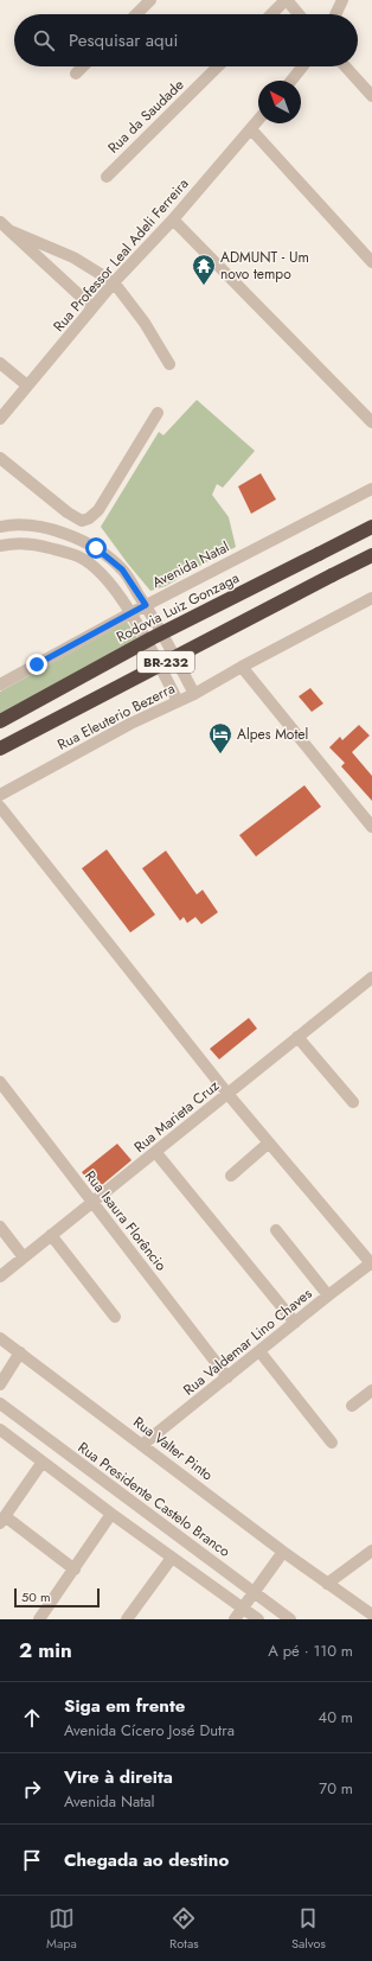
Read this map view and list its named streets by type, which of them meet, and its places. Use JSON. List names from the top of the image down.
{
  "streets": {
    "highway": ["Rodovia Luiz Gonzaga", "BR-232"],
    "street": [
      "Rua da Saudade",
      "Rua Professor Leal Adeli Ferreira",
      "Avenida Natal",
      "Rua Eleuterio Bezerra",
      "Rua Marieta Cruz",
      "Rua Isaura Florêncio",
      "Rua Valdemar Lino Chaves",
      "Rua Valter Pinto",
      "Rua Presidente Castelo Branco"
    ]
  },
  "crossings": [
    ["Rua Marieta Cruz", "Rua Isaura Florêncio"],
    ["Rua Isaura Florêncio", "Rua Valdemar Lino Chaves"],
    ["Rua Valdemar Lino Chaves", "Rua Valter Pinto"]
  ],
  "places": {
    "temple": ["ADMUNT - Um novo tempo"],
    "hotel": ["Alpes Motel"]
  },
  "scale_bar": "50 m",
  "north": "top left",
  "page": {
    "search": "Pesquisar aqui",
    "scale": "50 m",
    "heading": ["2 min", "A pé · 110 m"],
    "list": [
      ["Siga em frente", "Avenida Cícero José Dutra", "40 m"],
      ["Vire à direita", "Avenida Natal", "70 m"],
      "Chegada ao destino"
    ],
    "nav": ["Mapa", "Rotas", "Salvos"]
  }
}
